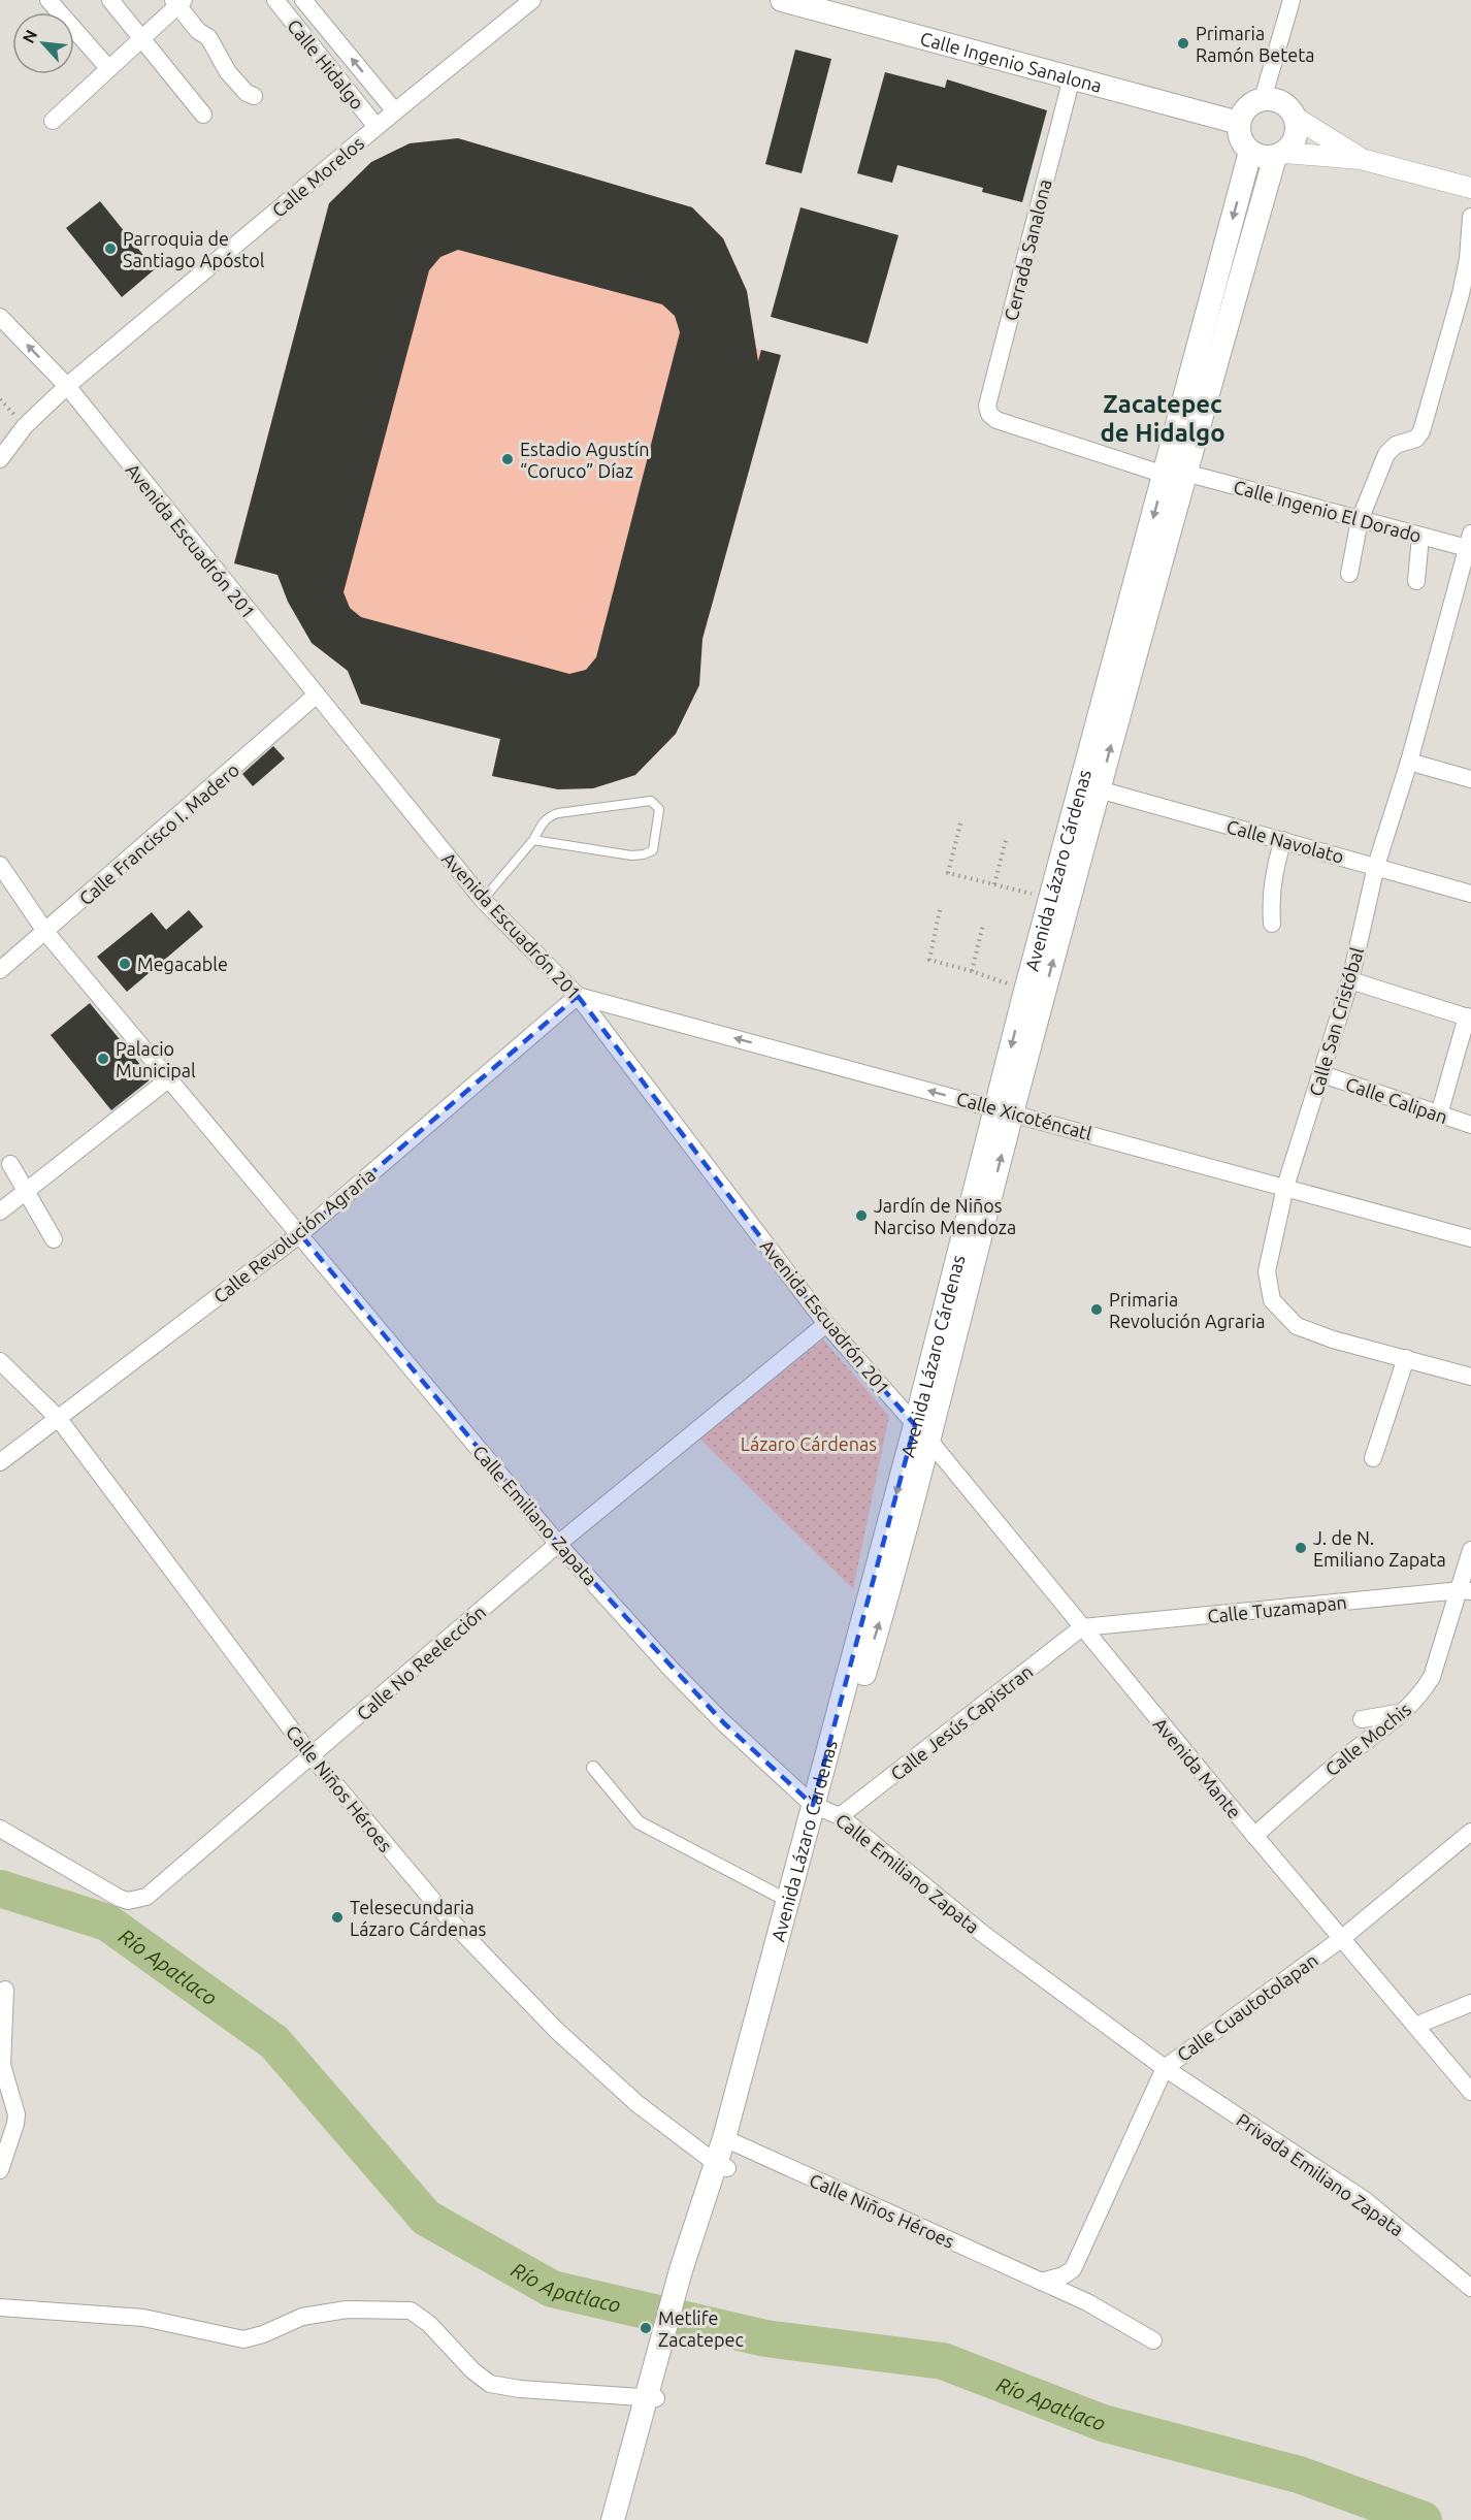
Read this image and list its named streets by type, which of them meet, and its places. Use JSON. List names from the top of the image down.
{
  "streets": {
    "main road": ["Calle Ingenio Sanalona", "Avenida Lázaro Cárdenas"],
    "street": [
      "Calle Hidalgo",
      "Calle Morelos",
      "Cerrada Sanalona",
      "Calle Ingenio El Dorado",
      "Avenida Escuadrón 201",
      "Calle Francisco I. Madero",
      "Calle Navolato",
      "Calle San Cristóbal",
      "Calle Calipan",
      "Calle Xicoténcatl",
      "Calle Revolución Agraria",
      "Calle Emiliano Zapata",
      "Calle Tuzamapan",
      "Calle No Reelección",
      "Calle Jesús Capistran",
      "Calle Mochis",
      "Avenida Mante",
      "Calle Niños Héroes",
      "Calle Cuautotolapan",
      "Privada Emiliano Zapata"
    ]
  },
  "crossings": [
    ["Calle Ingenio Sanalona", "Cerrada Sanalona"],
    ["Calle Ingenio Sanalona", "Avenida Lázaro Cárdenas"],
    ["Calle Hidalgo", "Calle Morelos"],
    ["Calle Morelos", "Avenida Escuadrón 201"],
    ["Cerrada Sanalona", "Calle Ingenio El Dorado"],
    ["Calle Ingenio El Dorado", "Avenida Lázaro Cárdenas"],
    ["Calle Ingenio El Dorado", "Calle San Cristóbal"],
    ["Avenida Escuadrón 201", "Calle Francisco I. Madero"],
    ["Avenida Escuadrón 201", "Avenida Lázaro Cárdenas"],
    ["Avenida Escuadrón 201", "Calle Xicoténcatl"],
    ["Avenida Escuadrón 201", "Calle Revolución Agraria"],
    ["Avenida Escuadrón 201", "Calle No Reelección"],
    ["Avenida Escuadrón 201", "Avenida Mante"],
    ["Calle Francisco I. Madero", "Calle Emiliano Zapata"],
    ["Calle Navolato", "Avenida Lázaro Cárdenas"],
    ["Calle Navolato", "Calle San Cristóbal"],
    ["Avenida Lázaro Cárdenas", "Calle Xicoténcatl"],
    ["Avenida Lázaro Cárdenas", "Calle Emiliano Zapata"],
    ["Avenida Lázaro Cárdenas", "Calle Jesús Capistran"],
    ["Avenida Lázaro Cárdenas", "Avenida Mante"],
    ["Avenida Lázaro Cárdenas", "Calle Niños Héroes"],
    ["Calle San Cristóbal", "Calle Calipan"],
    ["Calle San Cristóbal", "Calle Xicoténcatl"],
    ["Calle Xicoténcatl", "Calle Revolución Agraria"],
    ["Calle Revolución Agraria", "Calle Emiliano Zapata"],
    ["Calle Revolución Agraria", "Calle Niños Héroes"],
    ["Calle Emiliano Zapata", "Calle No Reelección"],
    ["Calle Emiliano Zapata", "Calle Jesús Capistran"],
    ["Calle Emiliano Zapata", "Calle Cuautotolapan"],
    ["Calle Emiliano Zapata", "Privada Emiliano Zapata"],
    ["Calle Tuzamapan", "Calle Jesús Capistran"],
    ["Calle Tuzamapan", "Calle Mochis"],
    ["Calle Tuzamapan", "Avenida Mante"],
    ["Calle No Reelección", "Calle Niños Héroes"],
    ["Calle Jesús Capistran", "Avenida Mante"],
    ["Calle Mochis", "Avenida Mante"],
    ["Avenida Mante", "Calle Cuautotolapan"],
    ["Calle Niños Héroes", "Calle Cuautotolapan"],
    ["Calle Cuautotolapan", "Privada Emiliano Zapata"]
  ],
  "one_way": ["Calle Xicoténcatl"],
  "districts": ["Zacatepec de Hidalgo"],
  "water": ["Río Apatlaco"],
  "parks": ["Lázaro Cárdenas"],
  "places": [
    "Primaria Ramón Beteta",
    "Parroquia de Santiago Apóstol",
    "Estadio Agustín “Coruco” Díaz",
    "Megacable",
    "Palacio Municipal",
    "Jardín de Niños Narciso Mendoza",
    "Primaria Revolución Agraria",
    "J. de N. Emiliano Zapata",
    "Telesecundaria Lázaro Cárdenas",
    "Metlife Zacatepec"
  ],
  "north": "top left"
}
